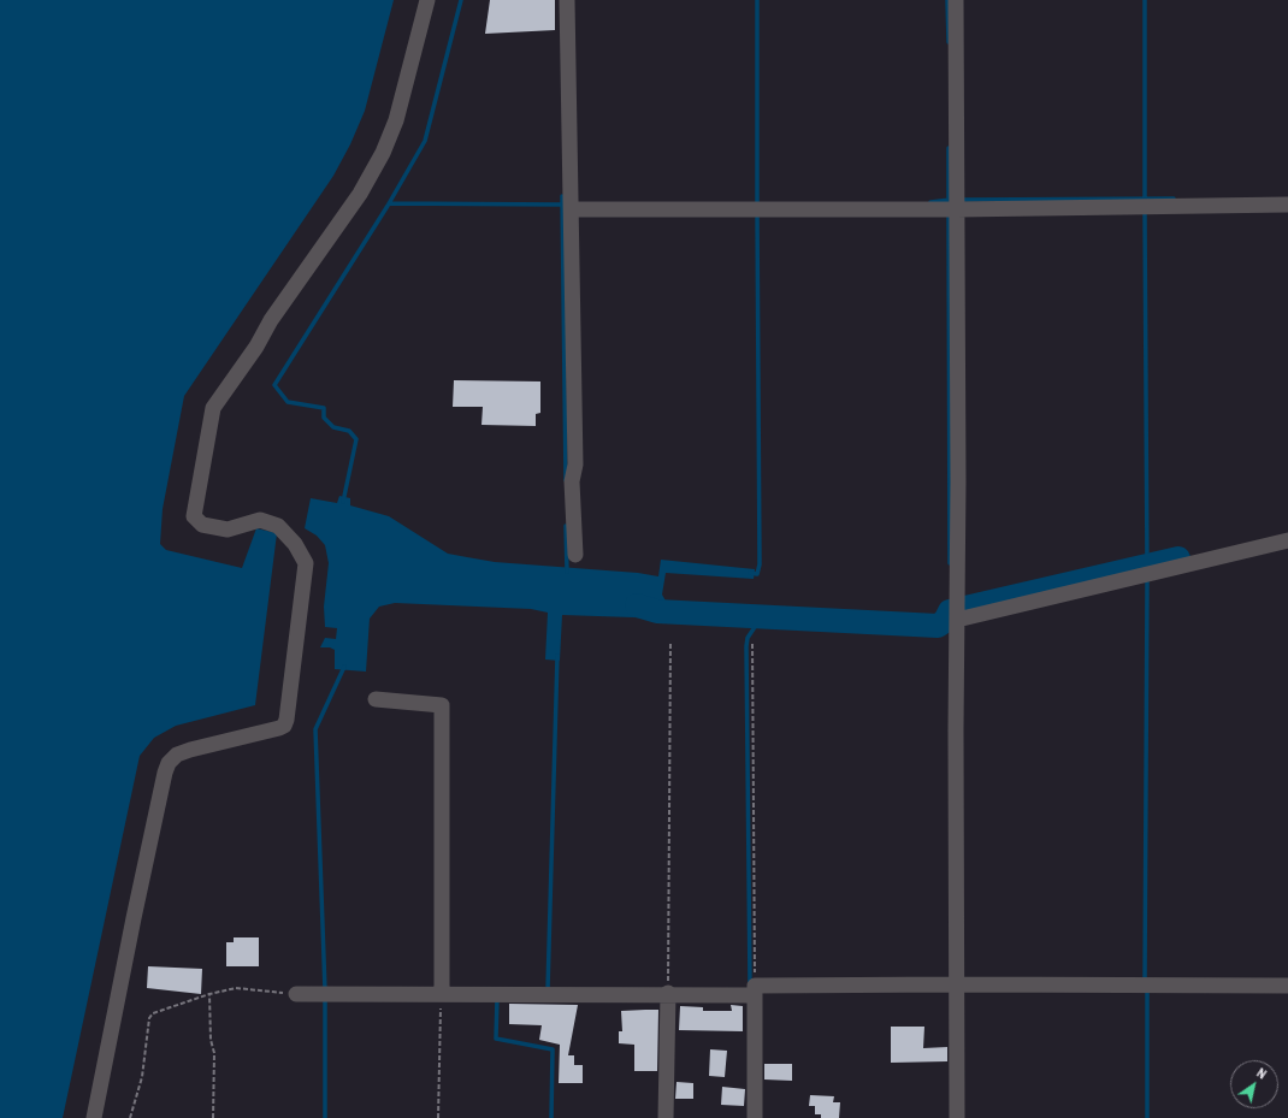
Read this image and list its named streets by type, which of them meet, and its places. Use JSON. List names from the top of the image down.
{
  "north": "top right"
}
